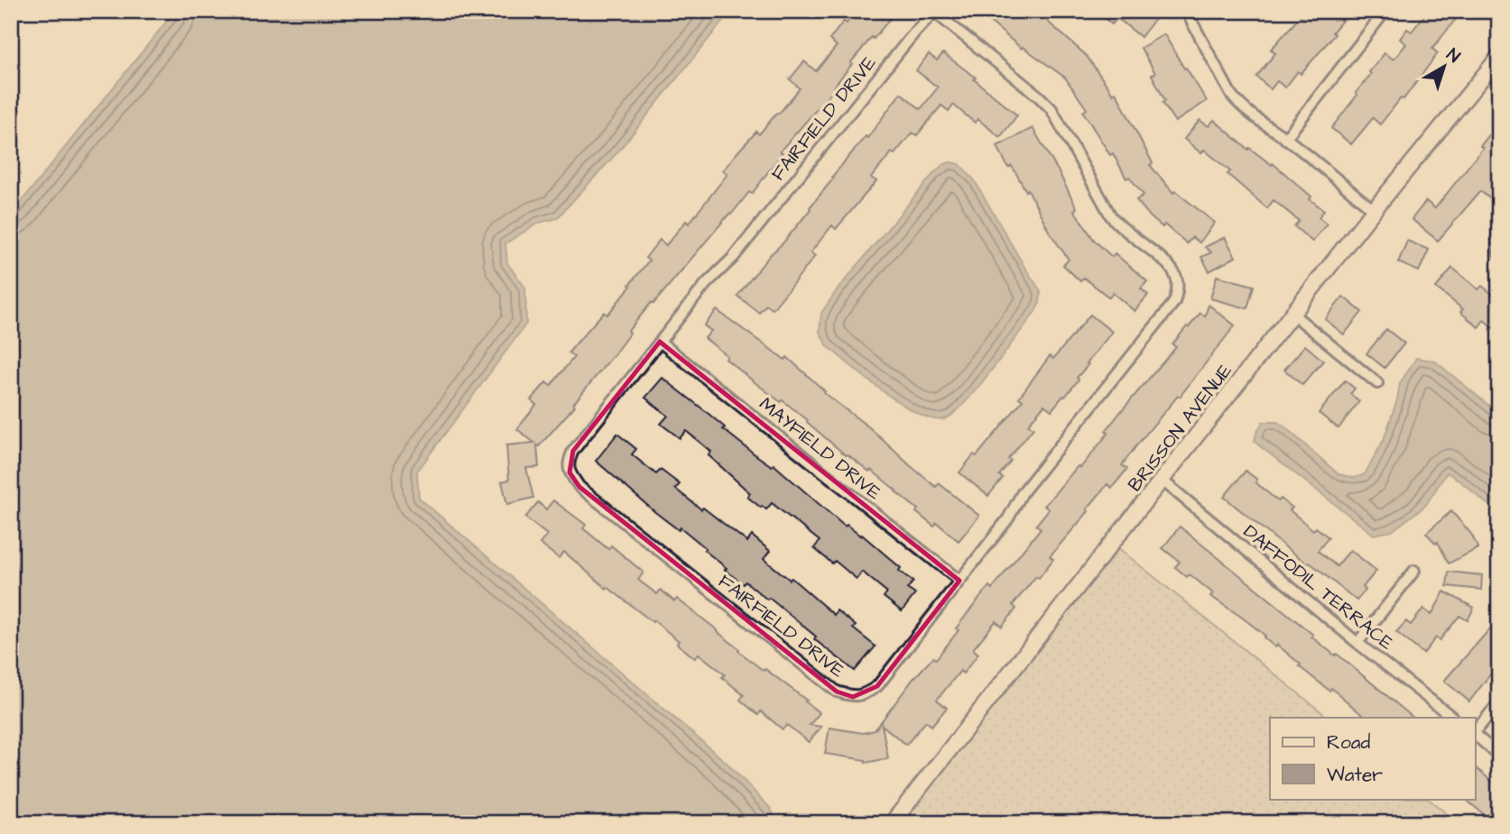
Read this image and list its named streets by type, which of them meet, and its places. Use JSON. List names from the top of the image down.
{
  "streets": {
    "street": [
      "FAIRFIELD DRIVE",
      "BRISSON AVENUE",
      "MAYFIELD DRIVE",
      "DAFFODIL TERRACE"
    ]
  },
  "crossings": [
    ["FAIRFIELD DRIVE", "MAYFIELD DRIVE"],
    ["BRISSON AVENUE", "DAFFODIL TERRACE"]
  ],
  "legend": ["Road", "Water"],
  "north": "top right"
}
